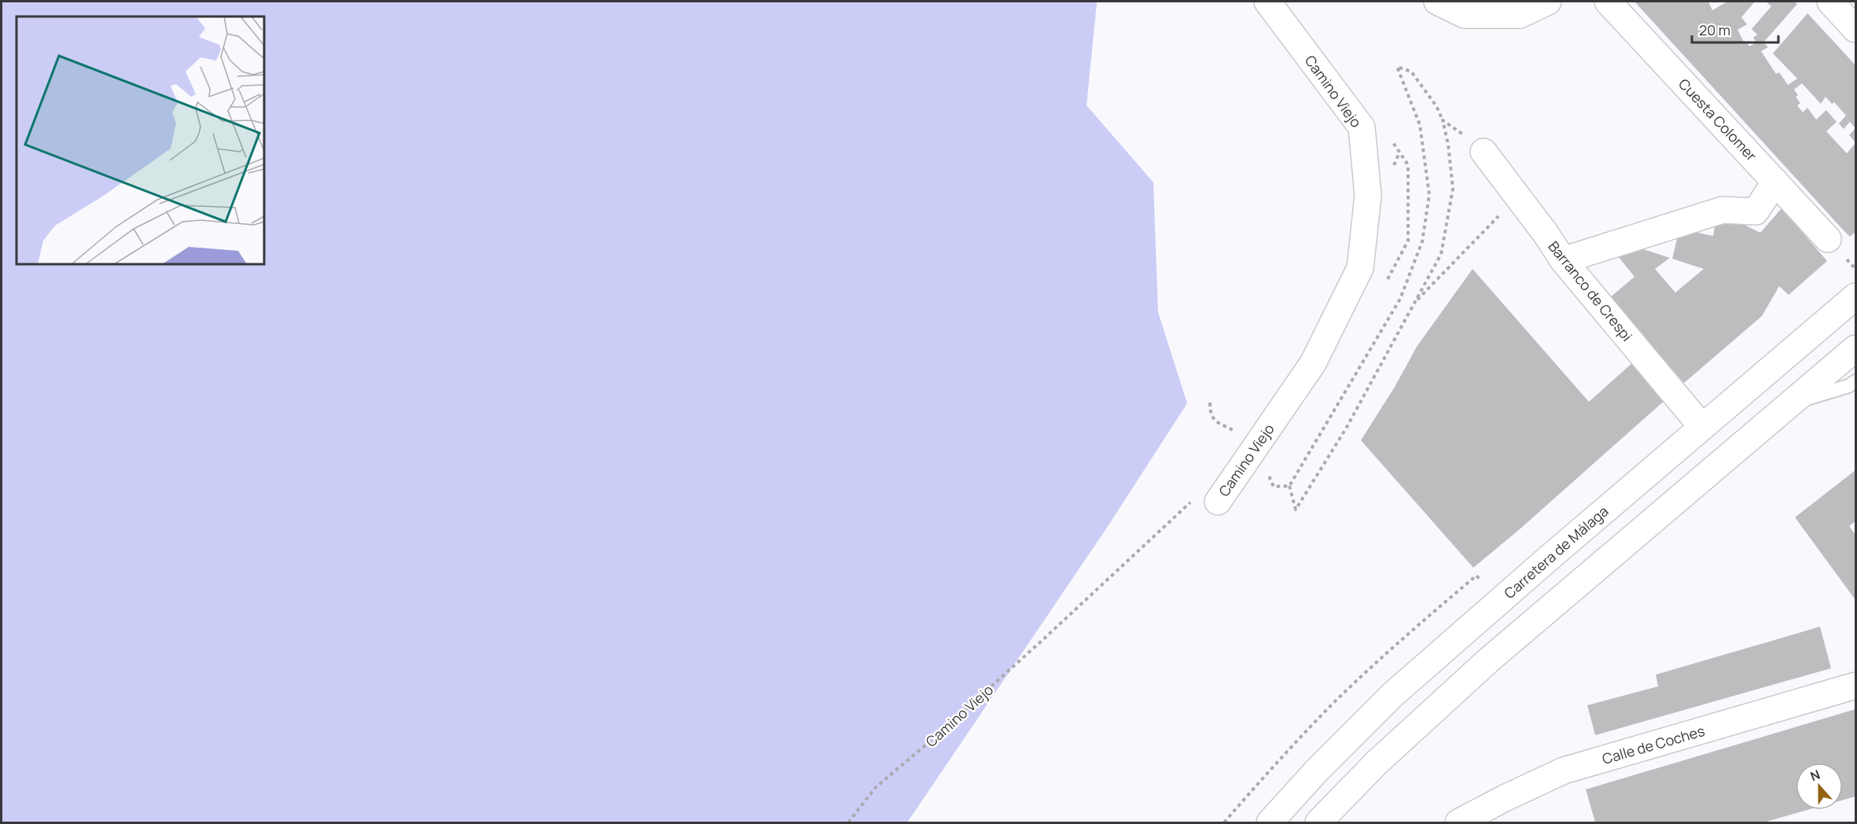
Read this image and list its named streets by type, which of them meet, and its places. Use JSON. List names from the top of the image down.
{
  "streets": {
    "main road": [
      "Camino Viejo",
      "Cuesta Colomer",
      "Barranco de Crespi",
      "Carretera de Málaga",
      "Calle de Coches"
    ]
  },
  "crossings": [
    ["Barranco de Crespi", "Carretera de Málaga"]
  ],
  "scale_bar": "20 m",
  "north": "top"
}
